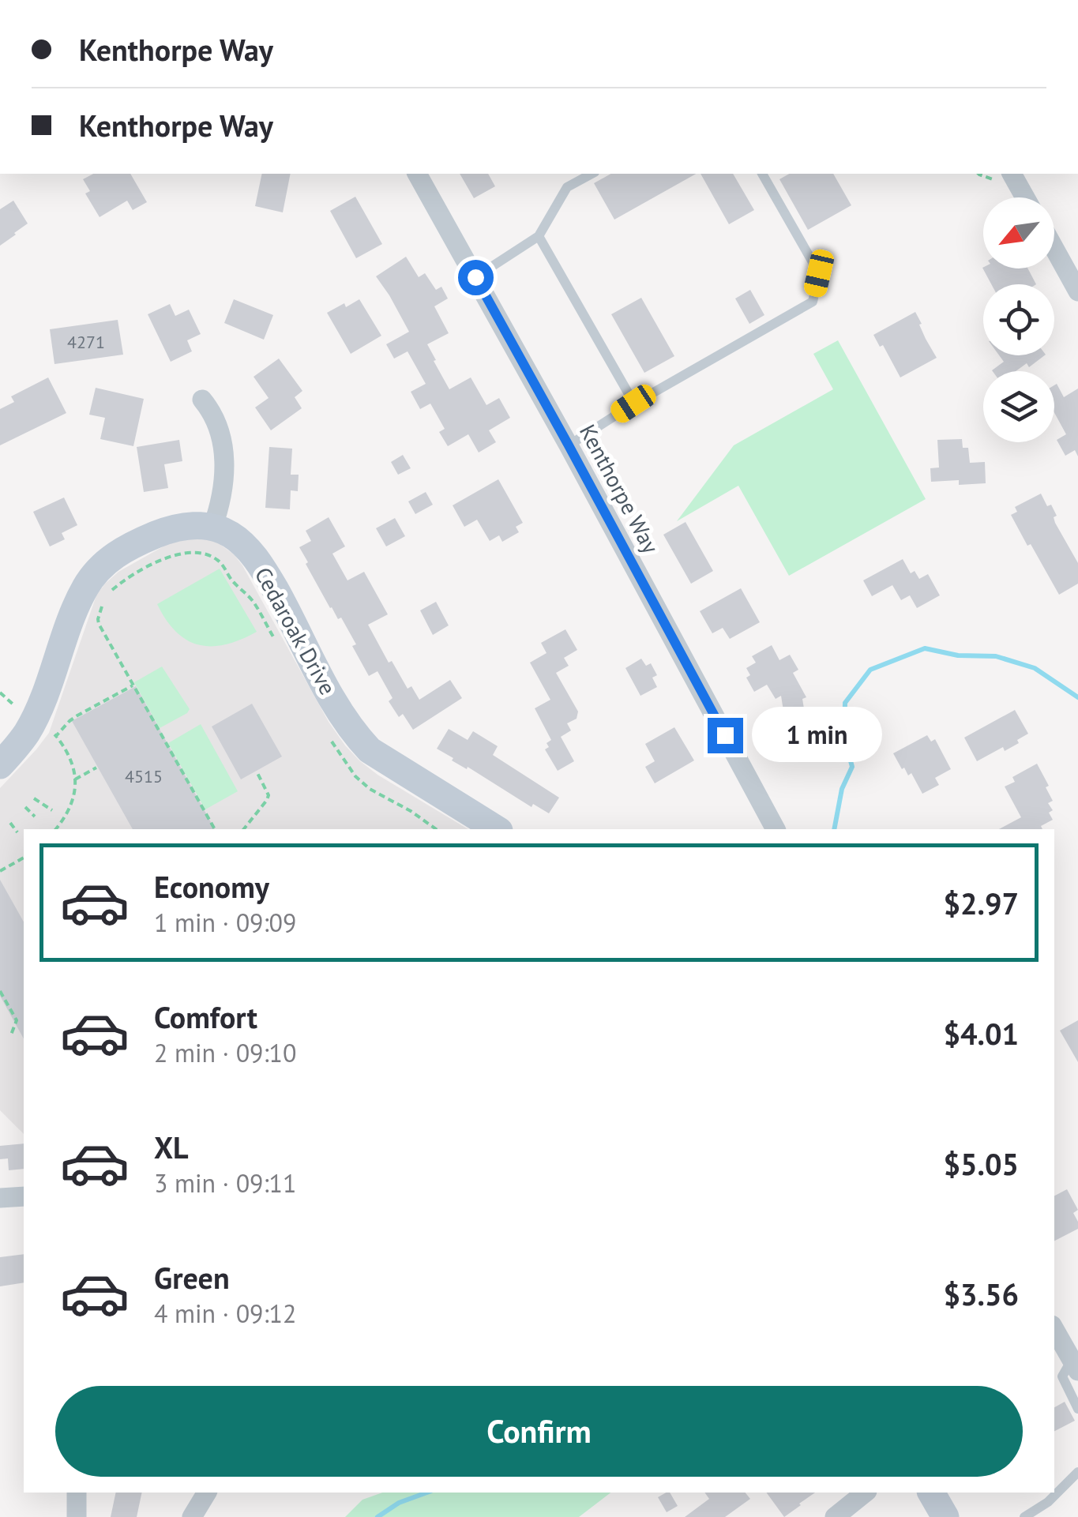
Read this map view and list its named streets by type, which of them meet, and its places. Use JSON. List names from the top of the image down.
{
  "streets": {
    "street": ["Kenthorpe Way", "Cedaroak Drive"]
  },
  "house_numbers": ["4271", "4515"],
  "north": "bottom left",
  "page": {
    "banner": ["Kenthorpe Way", "Kenthorpe Way"],
    "bubble": "1 min",
    "list": [
      {
        "name": "Economy",
        "note": "1 min · 09:09",
        "value": "$2.97"
      },
      {
        "name": "Comfort",
        "note": "2 min · 09:10",
        "value": "$4.01"
      },
      {
        "name": "XL",
        "note": "3 min · 09:11",
        "value": "$5.05"
      },
      {
        "name": "Green",
        "note": "4 min · 09:12",
        "value": "$3.56"
      }
    ],
    "buttons": "Confirm"
  }
}
